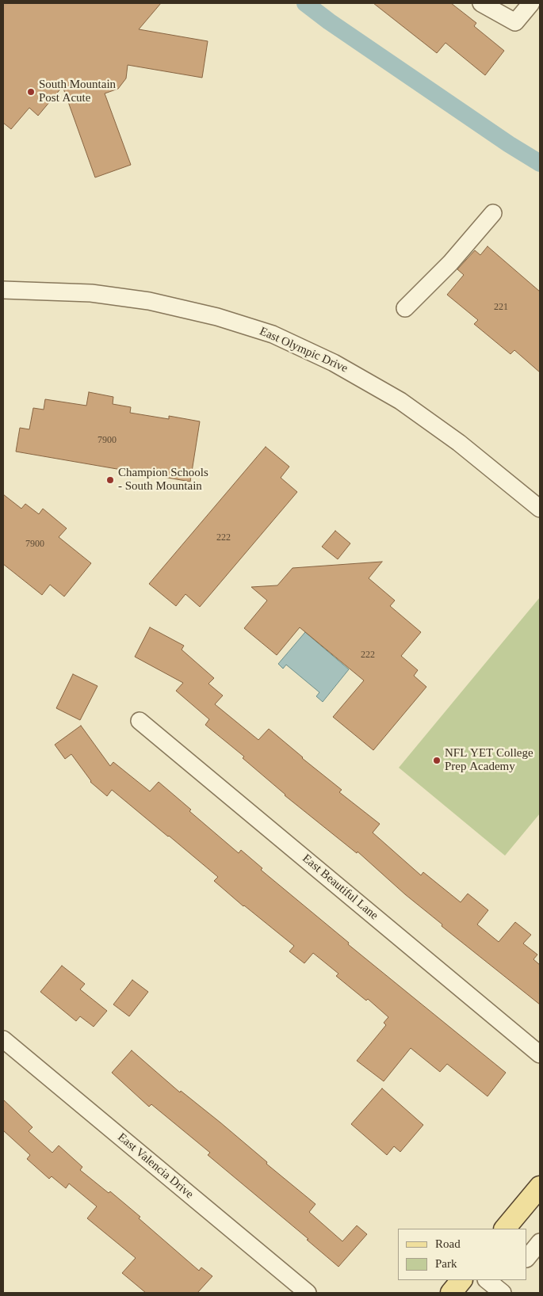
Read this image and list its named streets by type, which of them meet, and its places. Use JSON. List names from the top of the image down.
{
  "streets": {
    "street": ["East Olympic Drive", "East Beautiful Lane", "East Valencia Drive"]
  },
  "places": ["South Mountain Post Acute", "Champion Schools - South Mountain", "NFL YET College Prep Academy"],
  "house_numbers": [
    "221",
    "7900",
    "222",
    "7900",
    "222"
  ],
  "legend": ["Road", "Park"]
}
